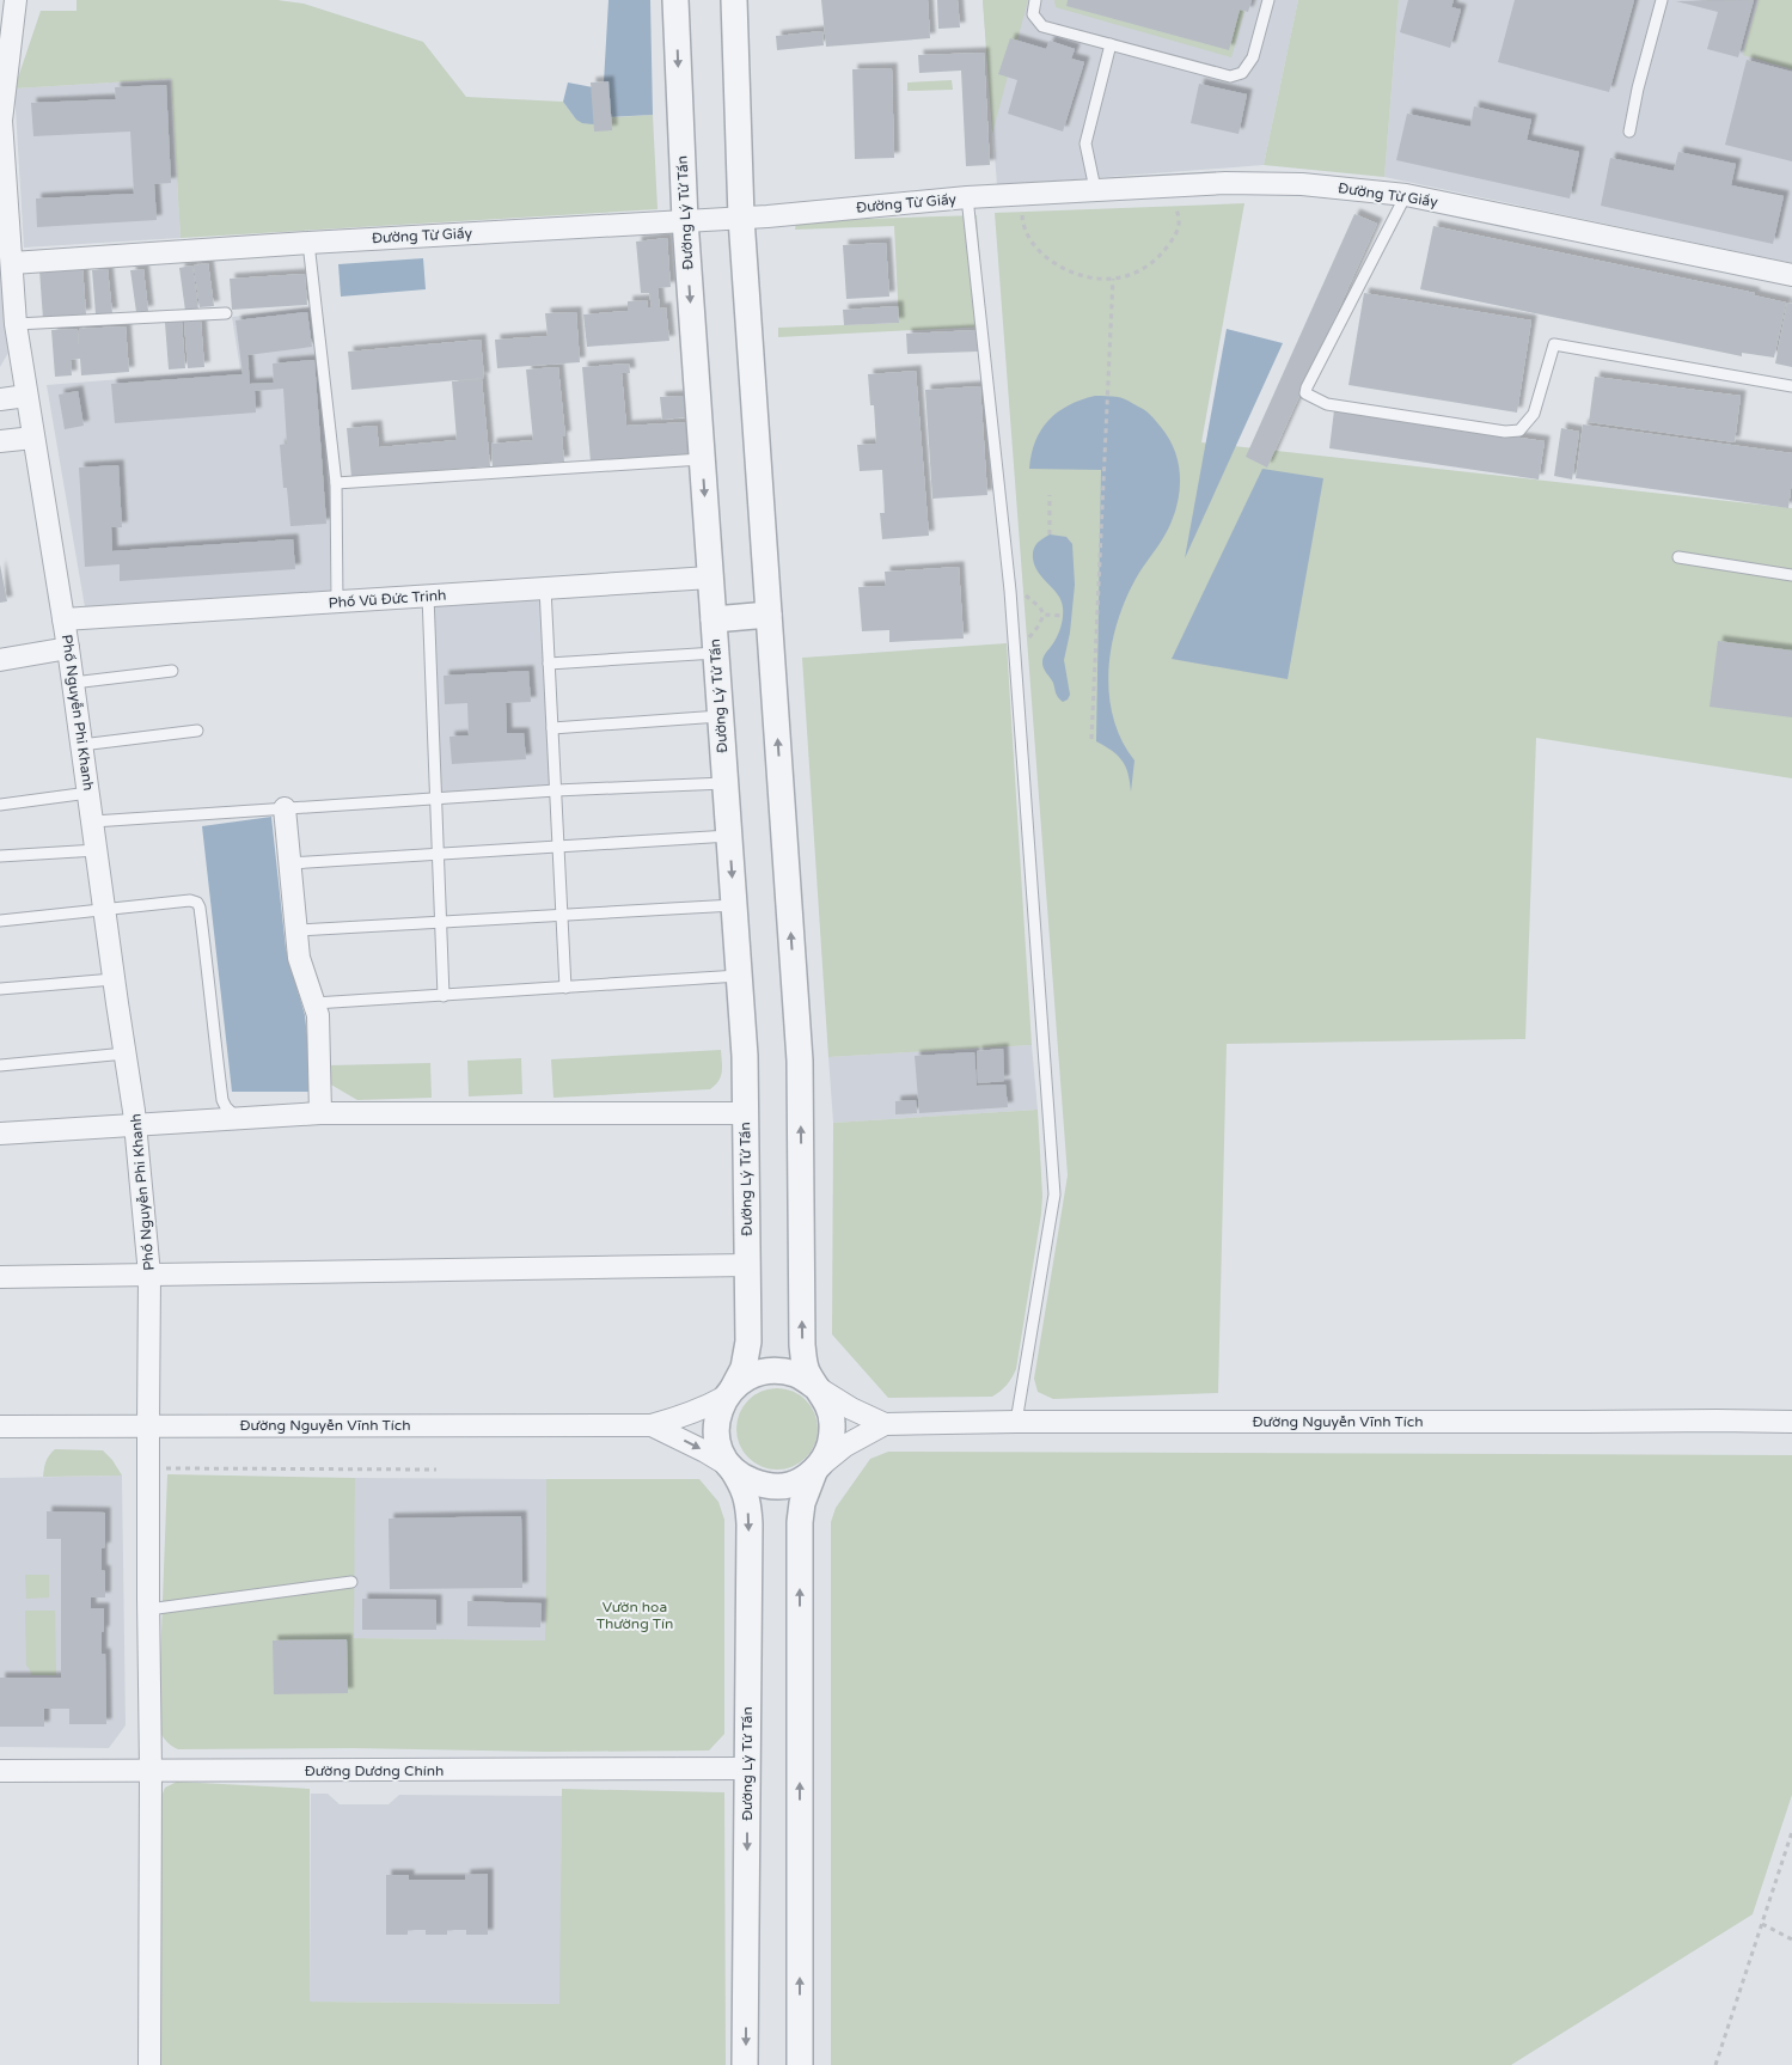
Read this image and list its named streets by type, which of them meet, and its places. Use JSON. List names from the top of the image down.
{
  "streets": {
    "street": [
      "Đường Từ Giấy",
      "Đường Lý Tử Tấn",
      "Phố Vũ Đức Trinh",
      "Phố Nguyễn Phi Khanh",
      "Đường Nguyễn Vĩnh Tích",
      "Đường Dương Chính"
    ]
  },
  "crossings": [
    ["Đường Từ Giấy", "Đường Lý Tử Tấn"],
    ["Đường Từ Giấy", "Phố Nguyễn Phi Khanh"],
    ["Đường Lý Tử Tấn", "Phố Vũ Đức Trinh"],
    ["Đường Lý Tử Tấn", "Đường Dương Chính"],
    ["Phố Vũ Đức Trinh", "Phố Nguyễn Phi Khanh"],
    ["Phố Nguyễn Phi Khanh", "Đường Nguyễn Vĩnh Tích"],
    ["Phố Nguyễn Phi Khanh", "Đường Dương Chính"]
  ],
  "parks": ["Vườn hoa Thường Tín"]
}
